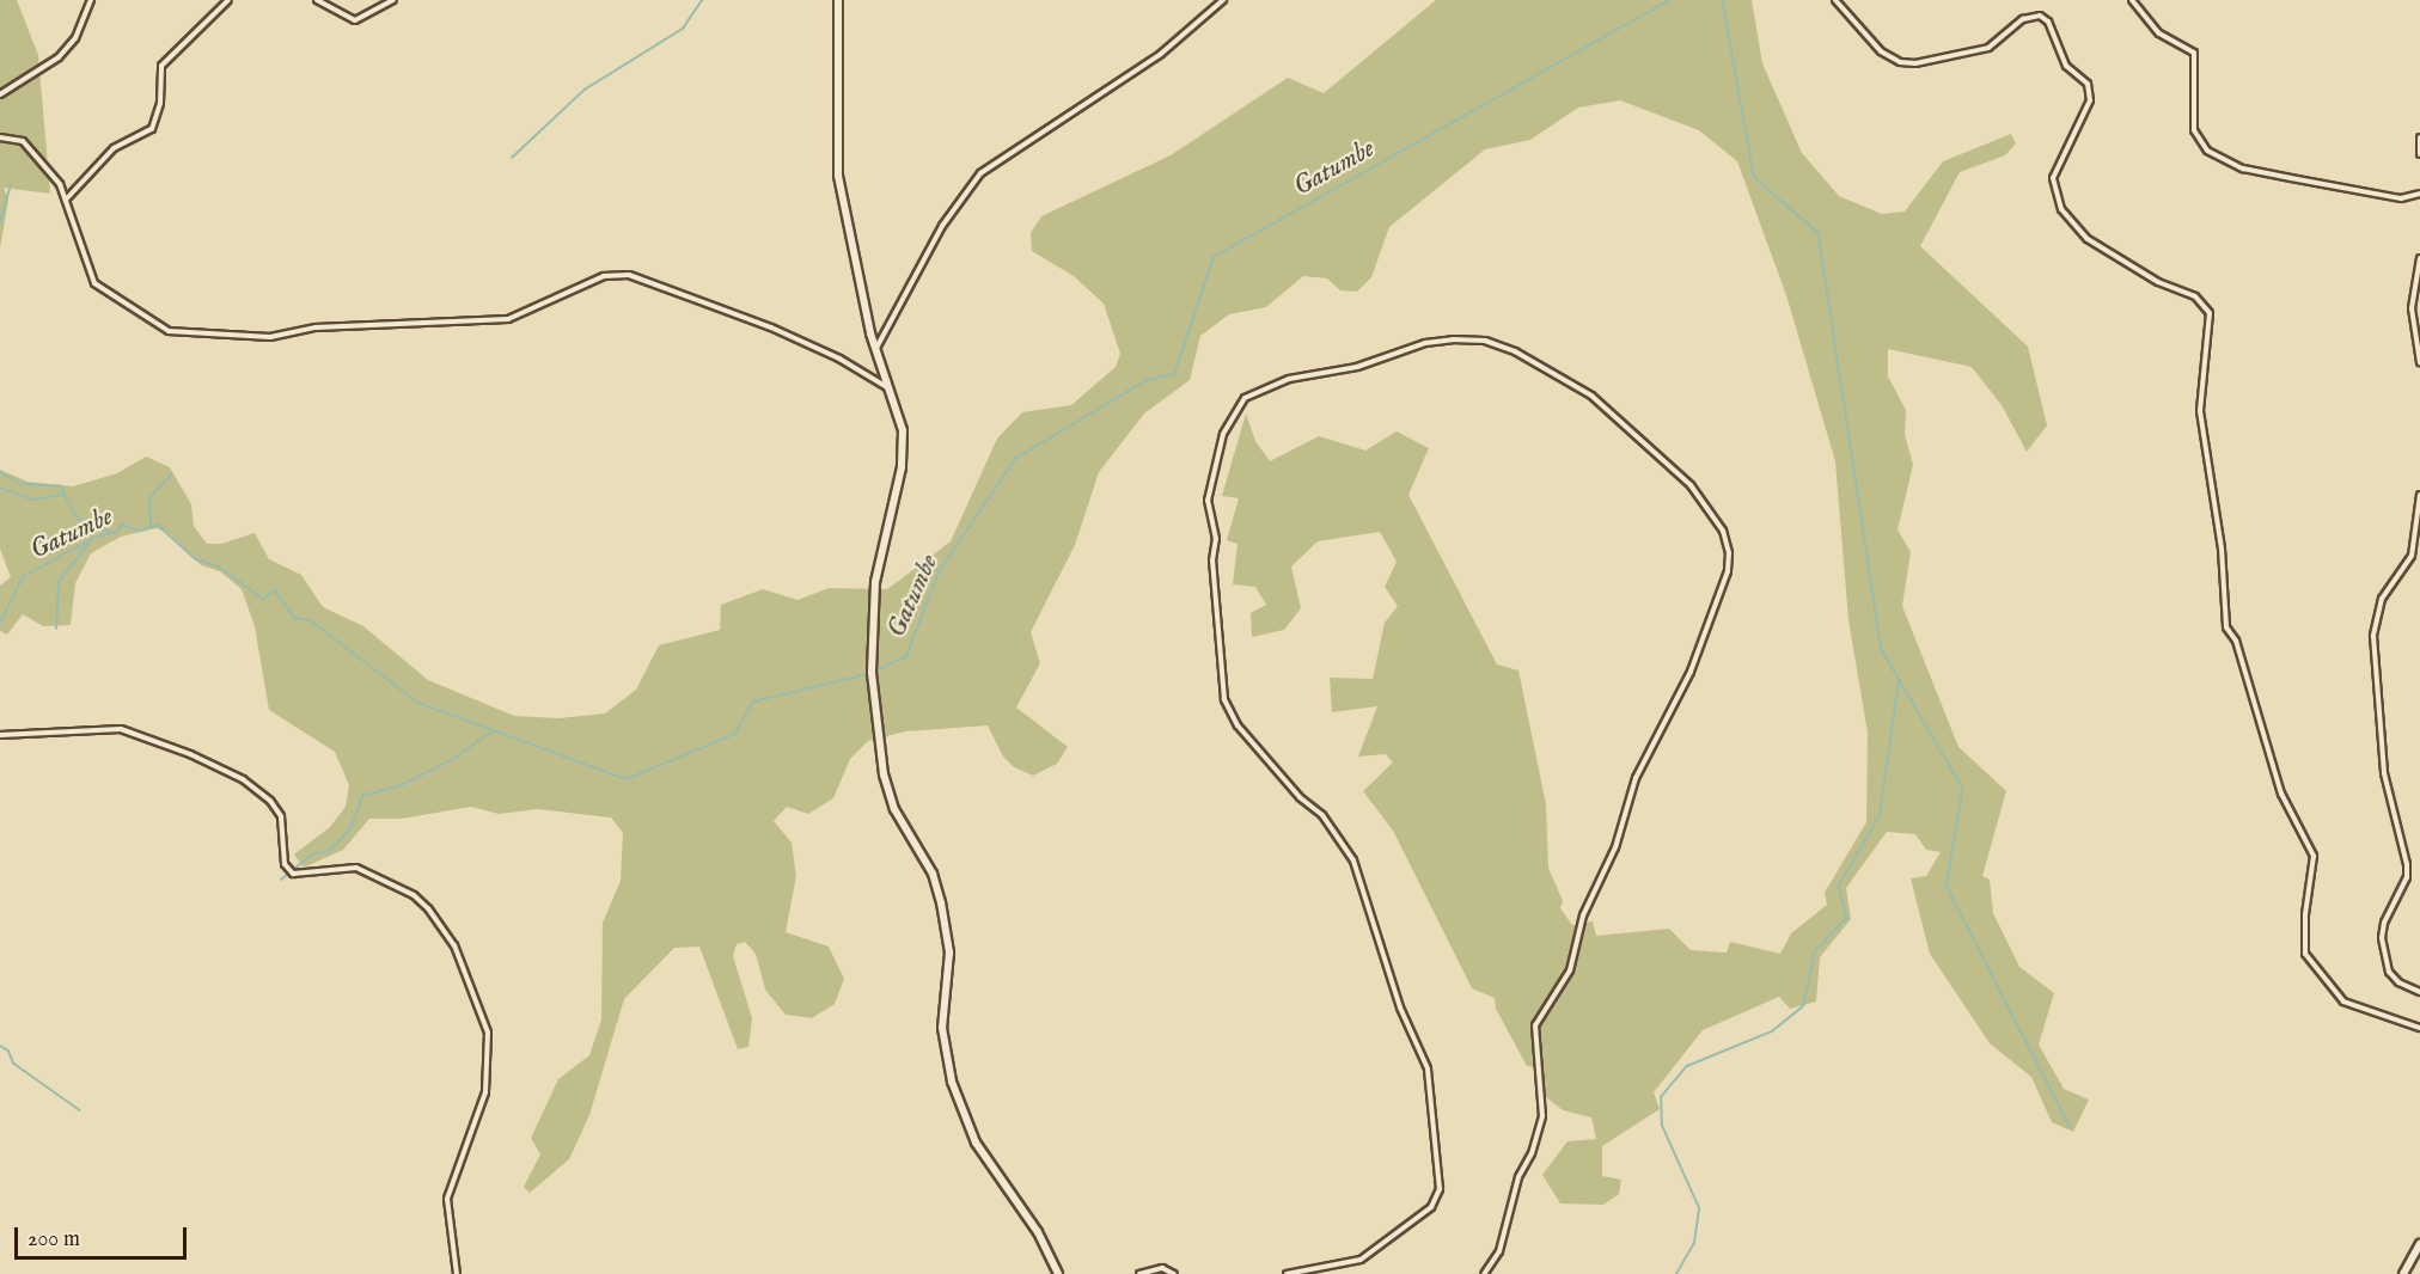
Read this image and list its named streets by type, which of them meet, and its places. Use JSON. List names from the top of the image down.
{
  "water": ["Gatumbe"],
  "scale_bar": "200 m"
}
